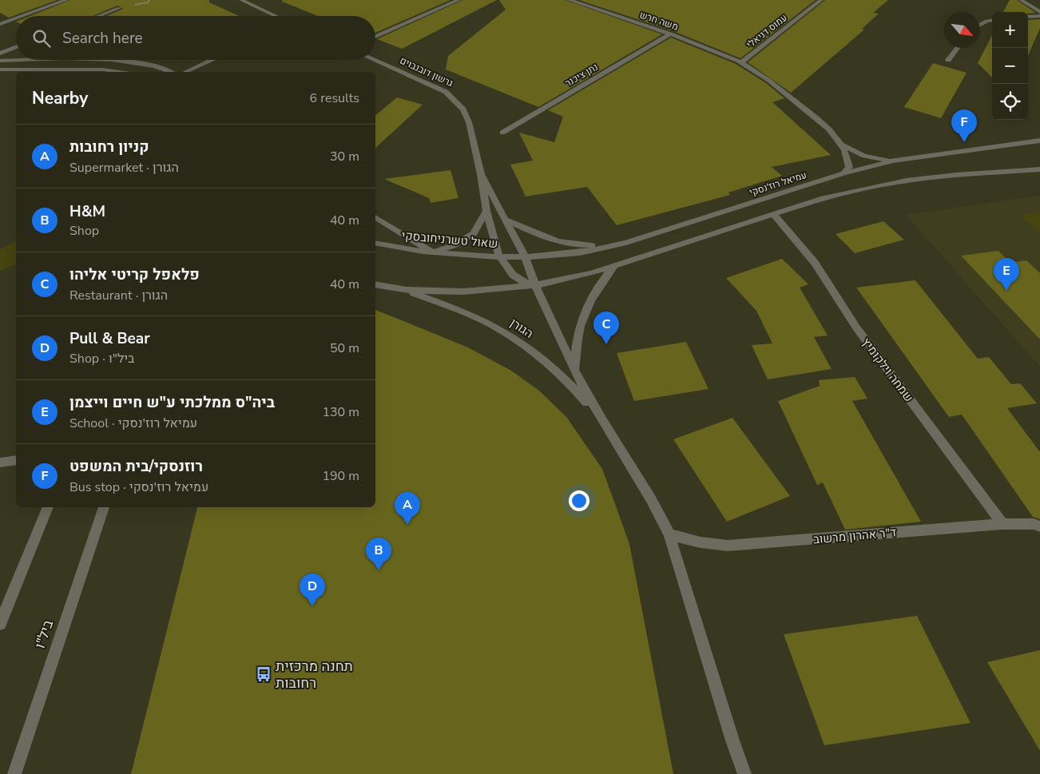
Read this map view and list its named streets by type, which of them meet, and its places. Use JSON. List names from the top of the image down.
{
  "streets": {
    "street": [
      "משה חרש",
      "עמוס דניאלי",
      "גרשון דובנבוים",
      "נתן ציכנר",
      "עמיאל רוז'נסקי",
      "שאול טשרניחובסקי",
      "הגורן",
      "שמחה וילקומיץ",
      "ד\"ר אהרון מרשוב",
      "ביל\"ו"
    ]
  },
  "crossings": [
    ["משה חרש", "עמוס דניאלי"],
    ["משה חרש", "נתן ציכנר"],
    ["גרשון דובנבוים", "עמיאל רוז'נסקי"],
    ["גרשון דובנבוים", "שאול טשרניחובסקי"],
    ["גרשון דובנבוים", "הגורן"],
    ["עמיאל רוז'נסקי", "שאול טשרניחובסקי"],
    ["עמיאל רוז'נסקי", "הגורן"],
    ["שאול טשרניחובסקי", "הגורן"],
    ["הגורן", "ד\"ר אהרון מרשוב"],
    ["שמחה וילקומיץ", "ד\"ר אהרון מרשוב"]
  ],
  "places": {
    "bus stop": ["תחנה מרכזית רחובות"]
  },
  "north": "bottom right",
  "page": {
    "map_buttons": ["+", "−"],
    "search": "Search here",
    "heading": ["Nearby", "6 results"],
    "pins": [
      "F",
      "E",
      "C",
      "A",
      "B",
      "D"
    ],
    "list": [
      {
        "mark": "A",
        "name": "קניון רחובות",
        "note": "Supermarket · הגורן",
        "value": "30 m"
      },
      {
        "mark": "B",
        "name": "H&M",
        "note": "Shop",
        "value": "40 m"
      },
      {
        "mark": "C",
        "name": "פלאפל קריטי אליהו",
        "note": "Restaurant · הגורן",
        "value": "40 m"
      },
      {
        "mark": "D",
        "name": "Pull & Bear",
        "note": "Shop · ביל\"ו",
        "value": "50 m"
      },
      {
        "mark": "E",
        "name": "ביה\"ס ממלכתי ע\"ש חיים וייצמן",
        "note": "School · עמיאל רוז'נסקי",
        "value": "130 m"
      },
      {
        "mark": "F",
        "name": "רוזנסקי/בית המשפט",
        "note": "Bus stop · עמיאל רוז'נסקי",
        "value": "190 m"
      }
    ]
  }
}
